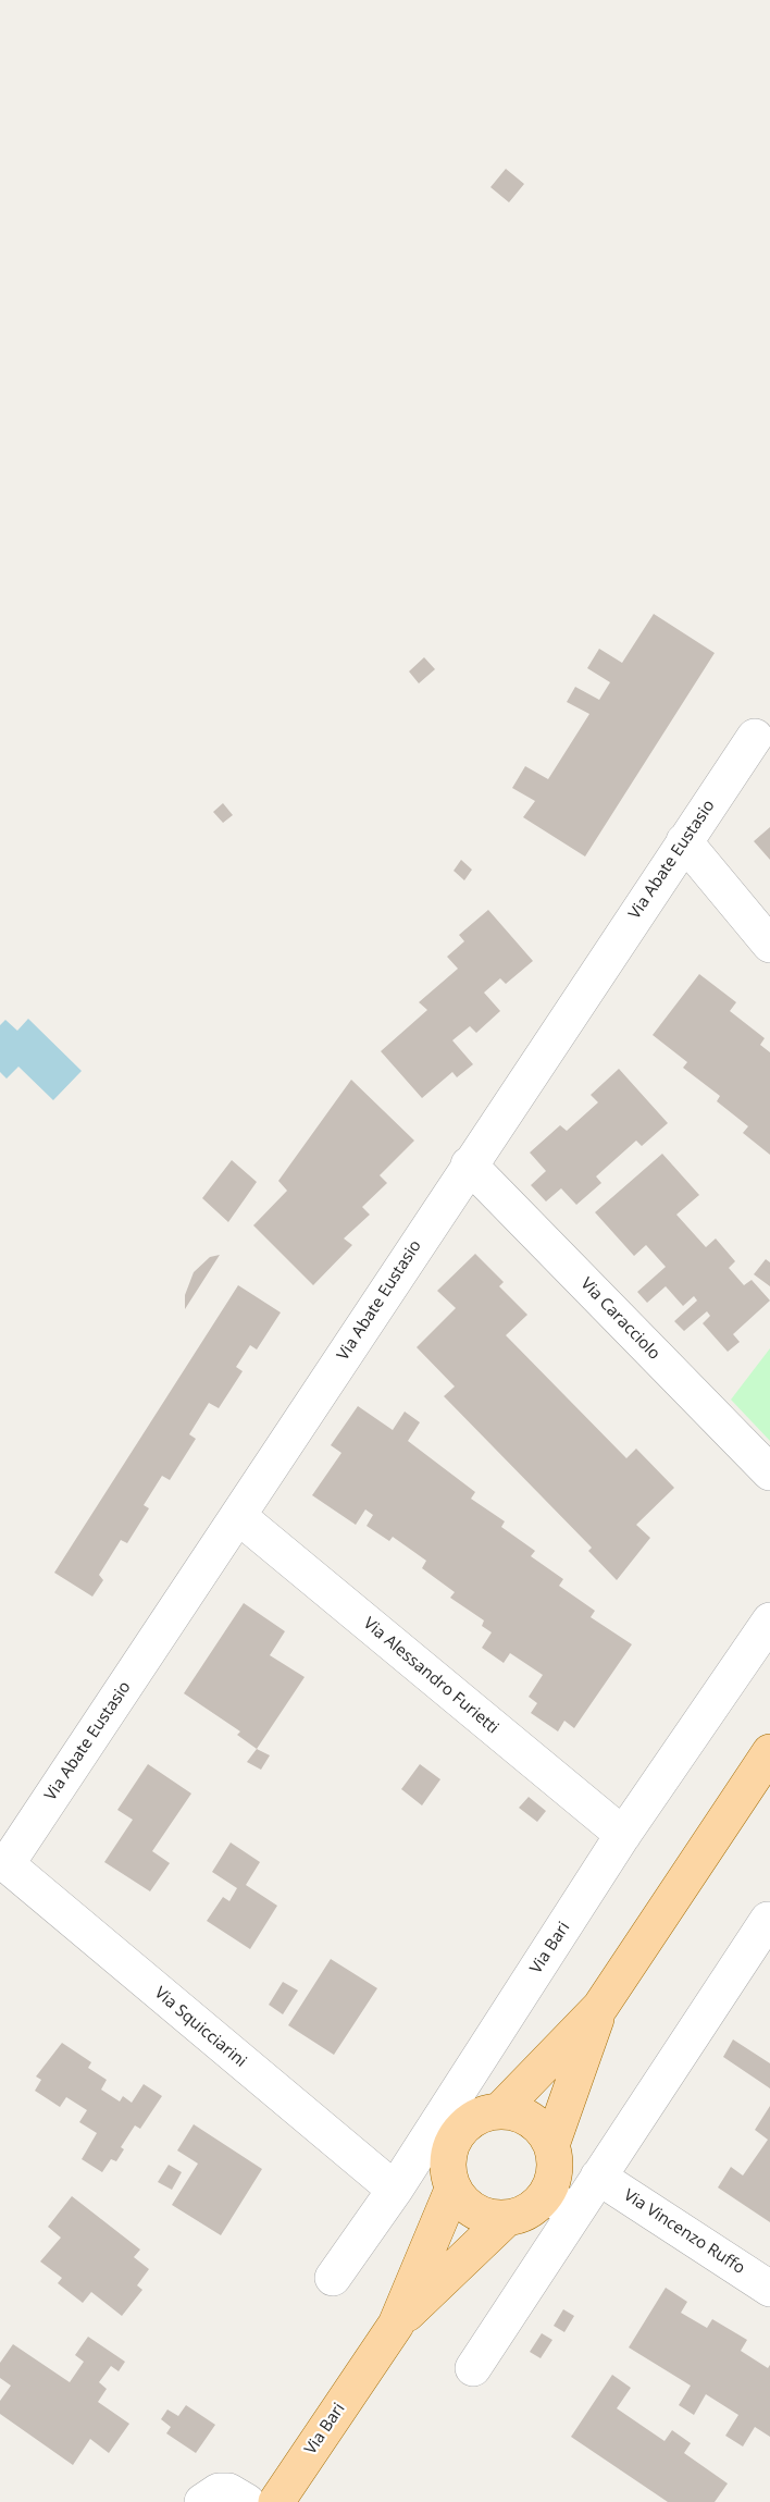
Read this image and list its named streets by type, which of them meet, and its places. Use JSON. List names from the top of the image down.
{
  "streets": {
    "main road": ["Via Bari"],
    "street": [
      "Via Abate Eustasio",
      "Via Caracciolo",
      "Via Alessandro Furietti",
      "Via Squicciarini",
      "Via Vincenzo Ruffo"
    ]
  },
  "crossings": [
    ["Via Abate Eustasio", "Via Caracciolo"],
    ["Via Abate Eustasio", "Via Alessandro Furietti"],
    ["Via Abate Eustasio", "Via Squicciarini"],
    ["Via Alessandro Furietti", "Via Bari"],
    ["Via Bari", "Via Squicciarini"],
    ["Via Bari", "Via Vincenzo Ruffo"]
  ]
}
